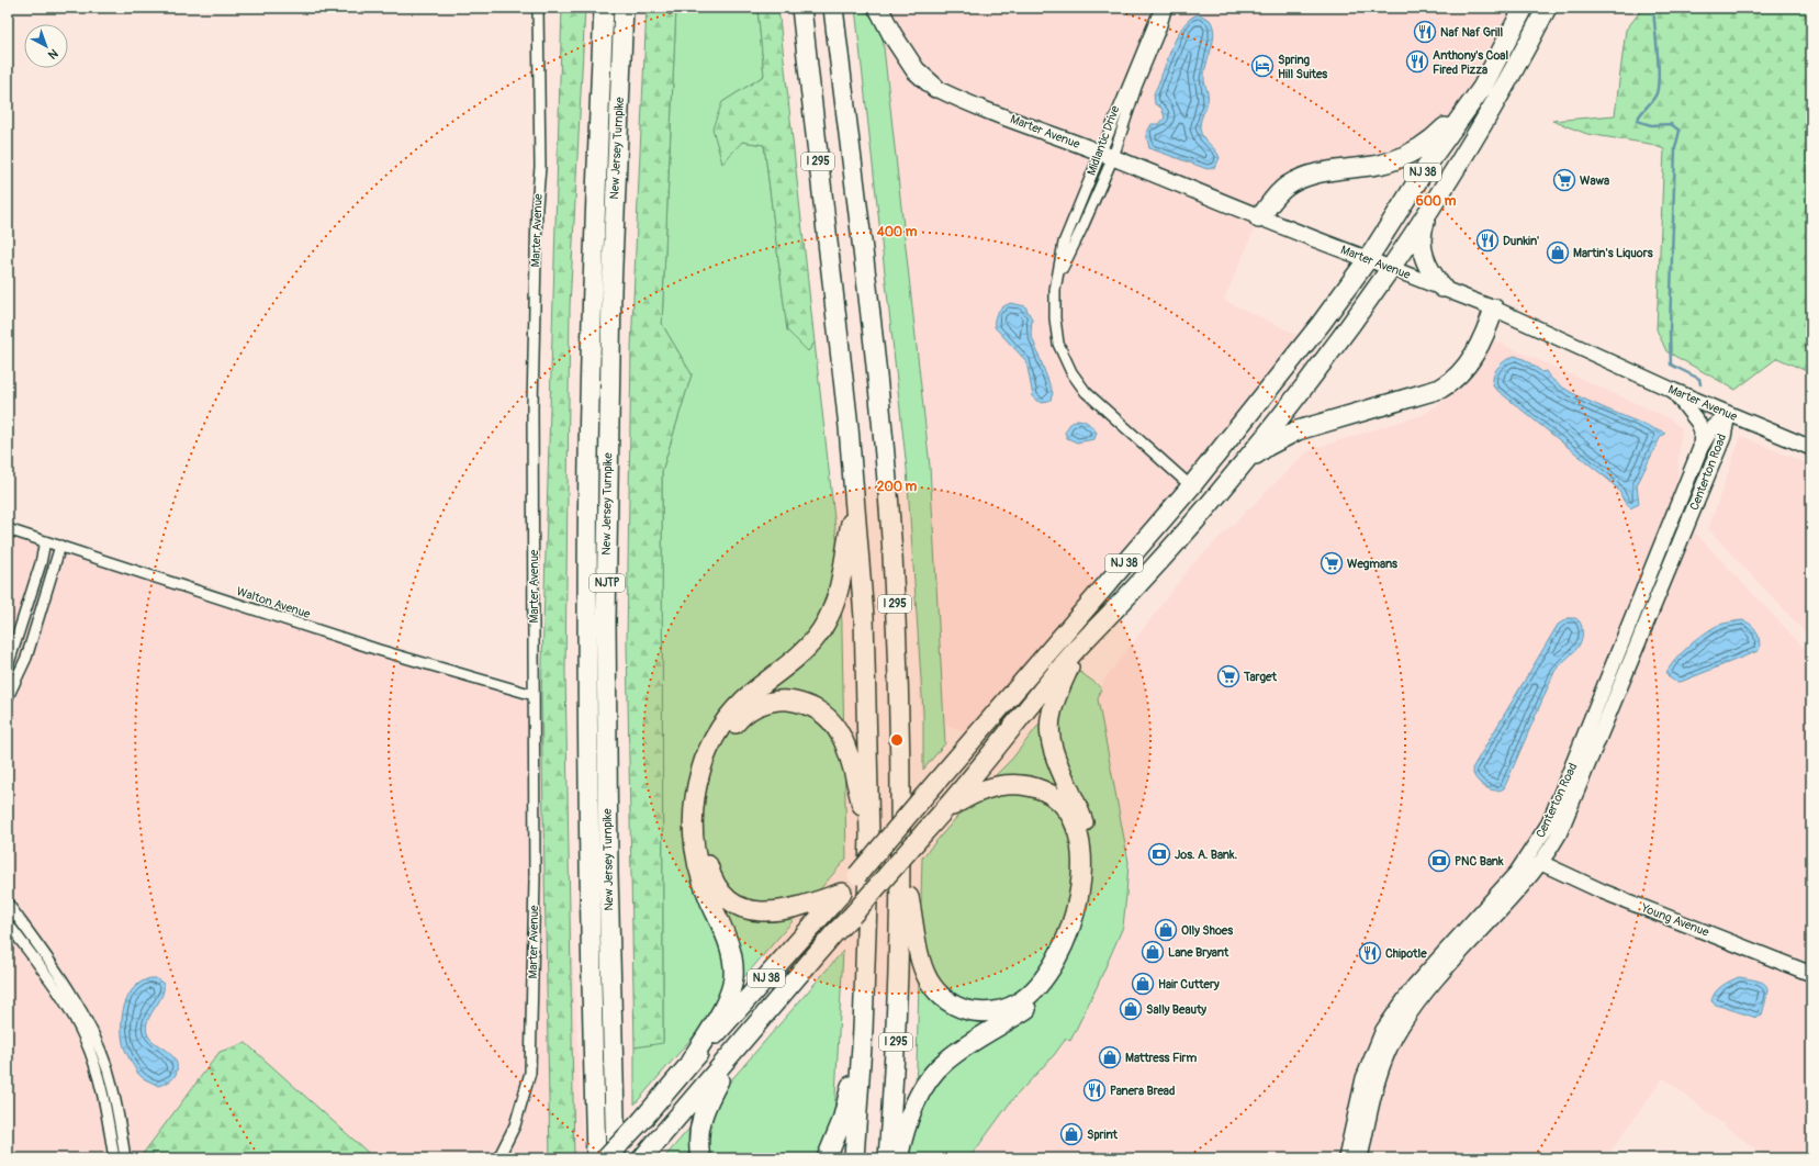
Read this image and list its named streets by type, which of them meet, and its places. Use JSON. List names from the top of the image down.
{
  "streets": {
    "highway": [
      "New Jersey Turnpike",
      "I 295",
      "NJ 38",
      "NJTP"
    ],
    "main road": ["Marter Avenue", "Centerton Road", "Young Avenue"],
    "street": ["Midlantic Drive", "Walton Avenue"]
  },
  "crossings": [
    ["Marter Avenue", "Midlantic Drive"],
    ["Marter Avenue", "NJ 38"],
    ["Marter Avenue", "Centerton Road"],
    ["Marter Avenue", "Walton Avenue"],
    ["Midlantic Drive", "NJ 38"],
    ["Centerton Road", "Young Avenue"]
  ],
  "places": {
    "restaurant": [
      "Naf Naf Grill",
      "Anthony's Coal Fired Pizza",
      "Dunkin'",
      "Chipotle",
      "Panera Bread"
    ],
    "hotel": ["Spring Hill Suites"],
    "supermarket": ["Wawa", "Wegmans", "Target"],
    "shop": [
      "Martin's Liquors",
      "Olly Shoes",
      "Lane Bryant",
      "Hair Cuttery",
      "Sally Beauty",
      "Mattress Firm",
      "Sprint"
    ],
    "bank": ["Jos. A. Bank.", "PNC Bank"]
  },
  "north": "bottom right",
  "rings": ["600 m", "400 m", "200 m"]
}
